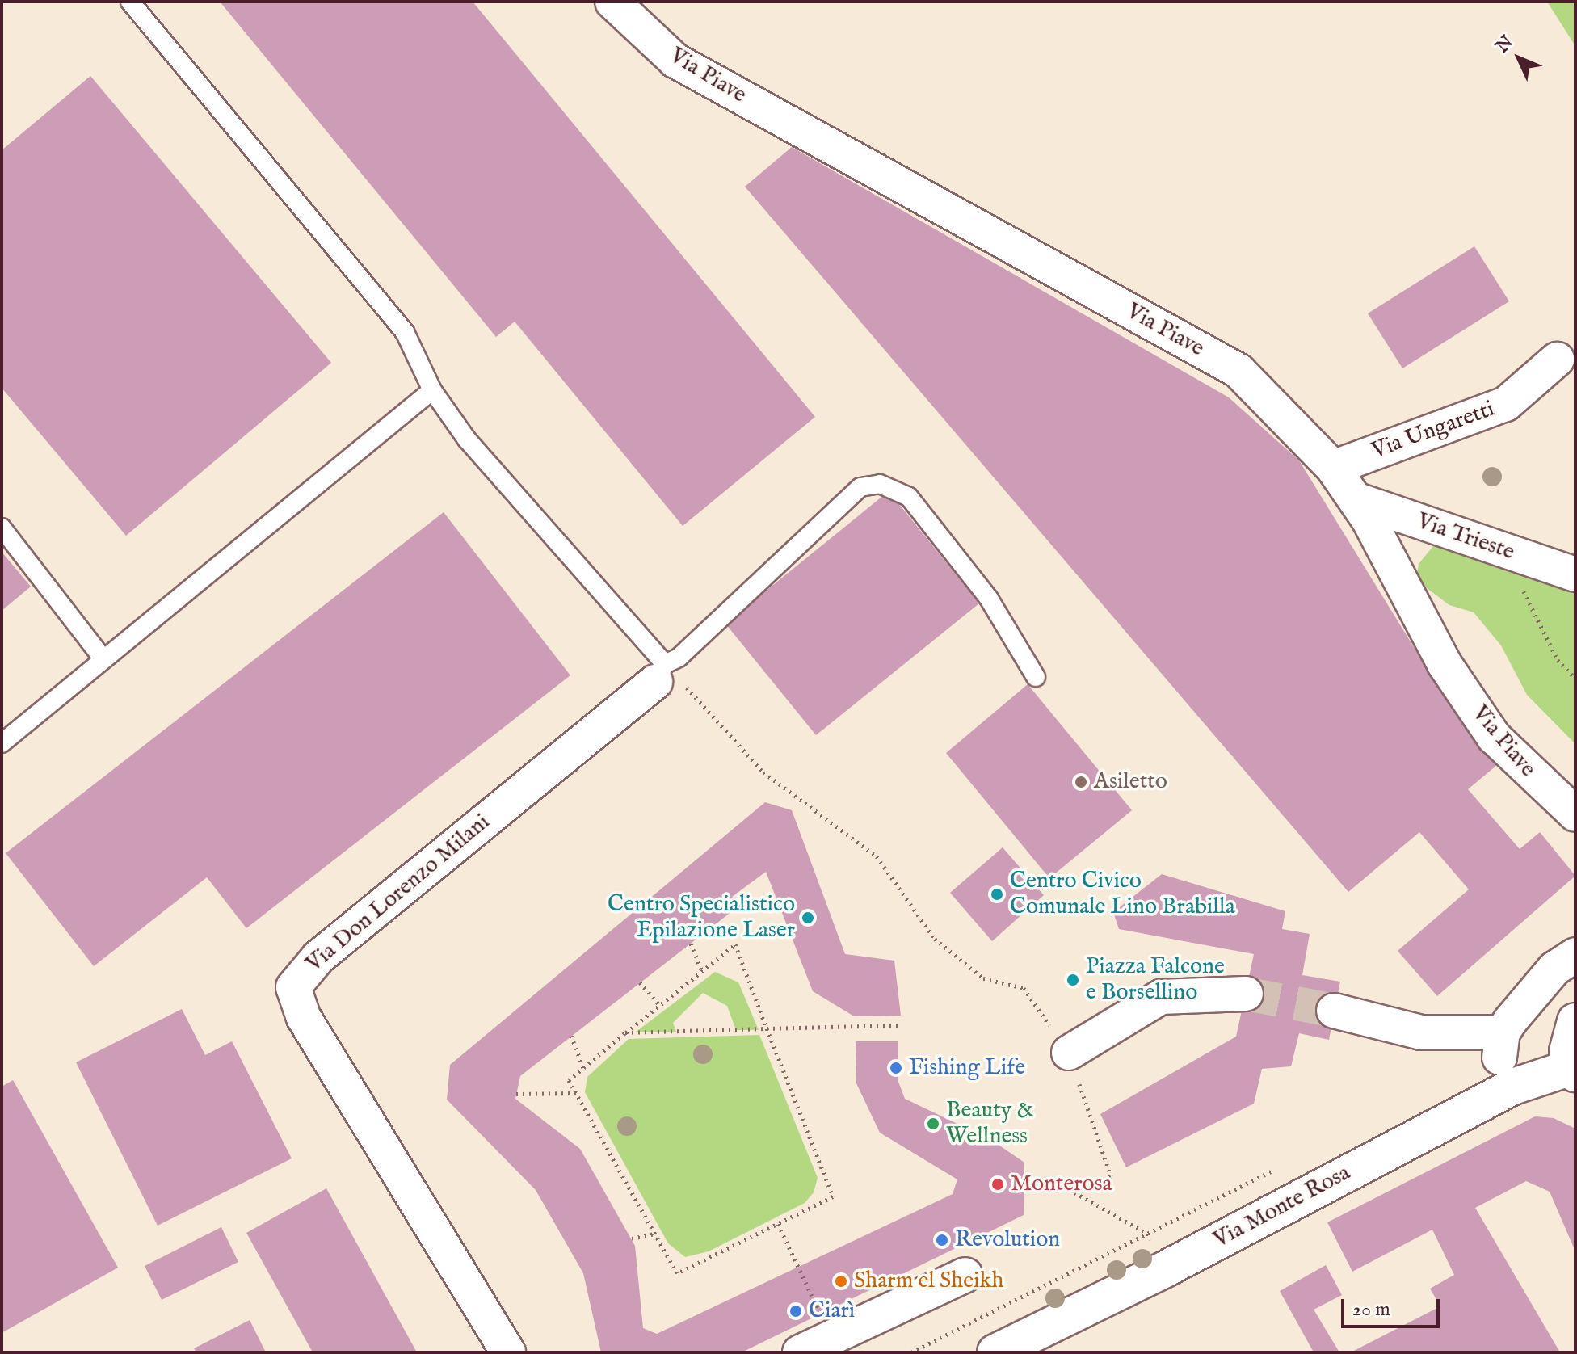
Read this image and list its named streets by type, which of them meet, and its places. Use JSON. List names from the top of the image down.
{
  "streets": {
    "street": [
      "Via Piave",
      "Via Ungaretti",
      "Via Trieste",
      "Via Don Lorenzo Milani",
      "Via Monte Rosa"
    ]
  },
  "crossings": [
    ["Via Piave", "Via Ungaretti"],
    ["Via Piave", "Via Trieste"]
  ],
  "places": [
    "Asiletto",
    "Centro Civico Comunale Lino Brabilla",
    "Centro Specialistico Epilazione Laser",
    "Piazza Falcone e Borsellino",
    "Fishing Life",
    "Beauty & Wellness",
    "Monterosa",
    "Revolution",
    "Sharm el Sheikh",
    "Ciarì"
  ],
  "scale_bar": "20 m",
  "north": "top left"
}
